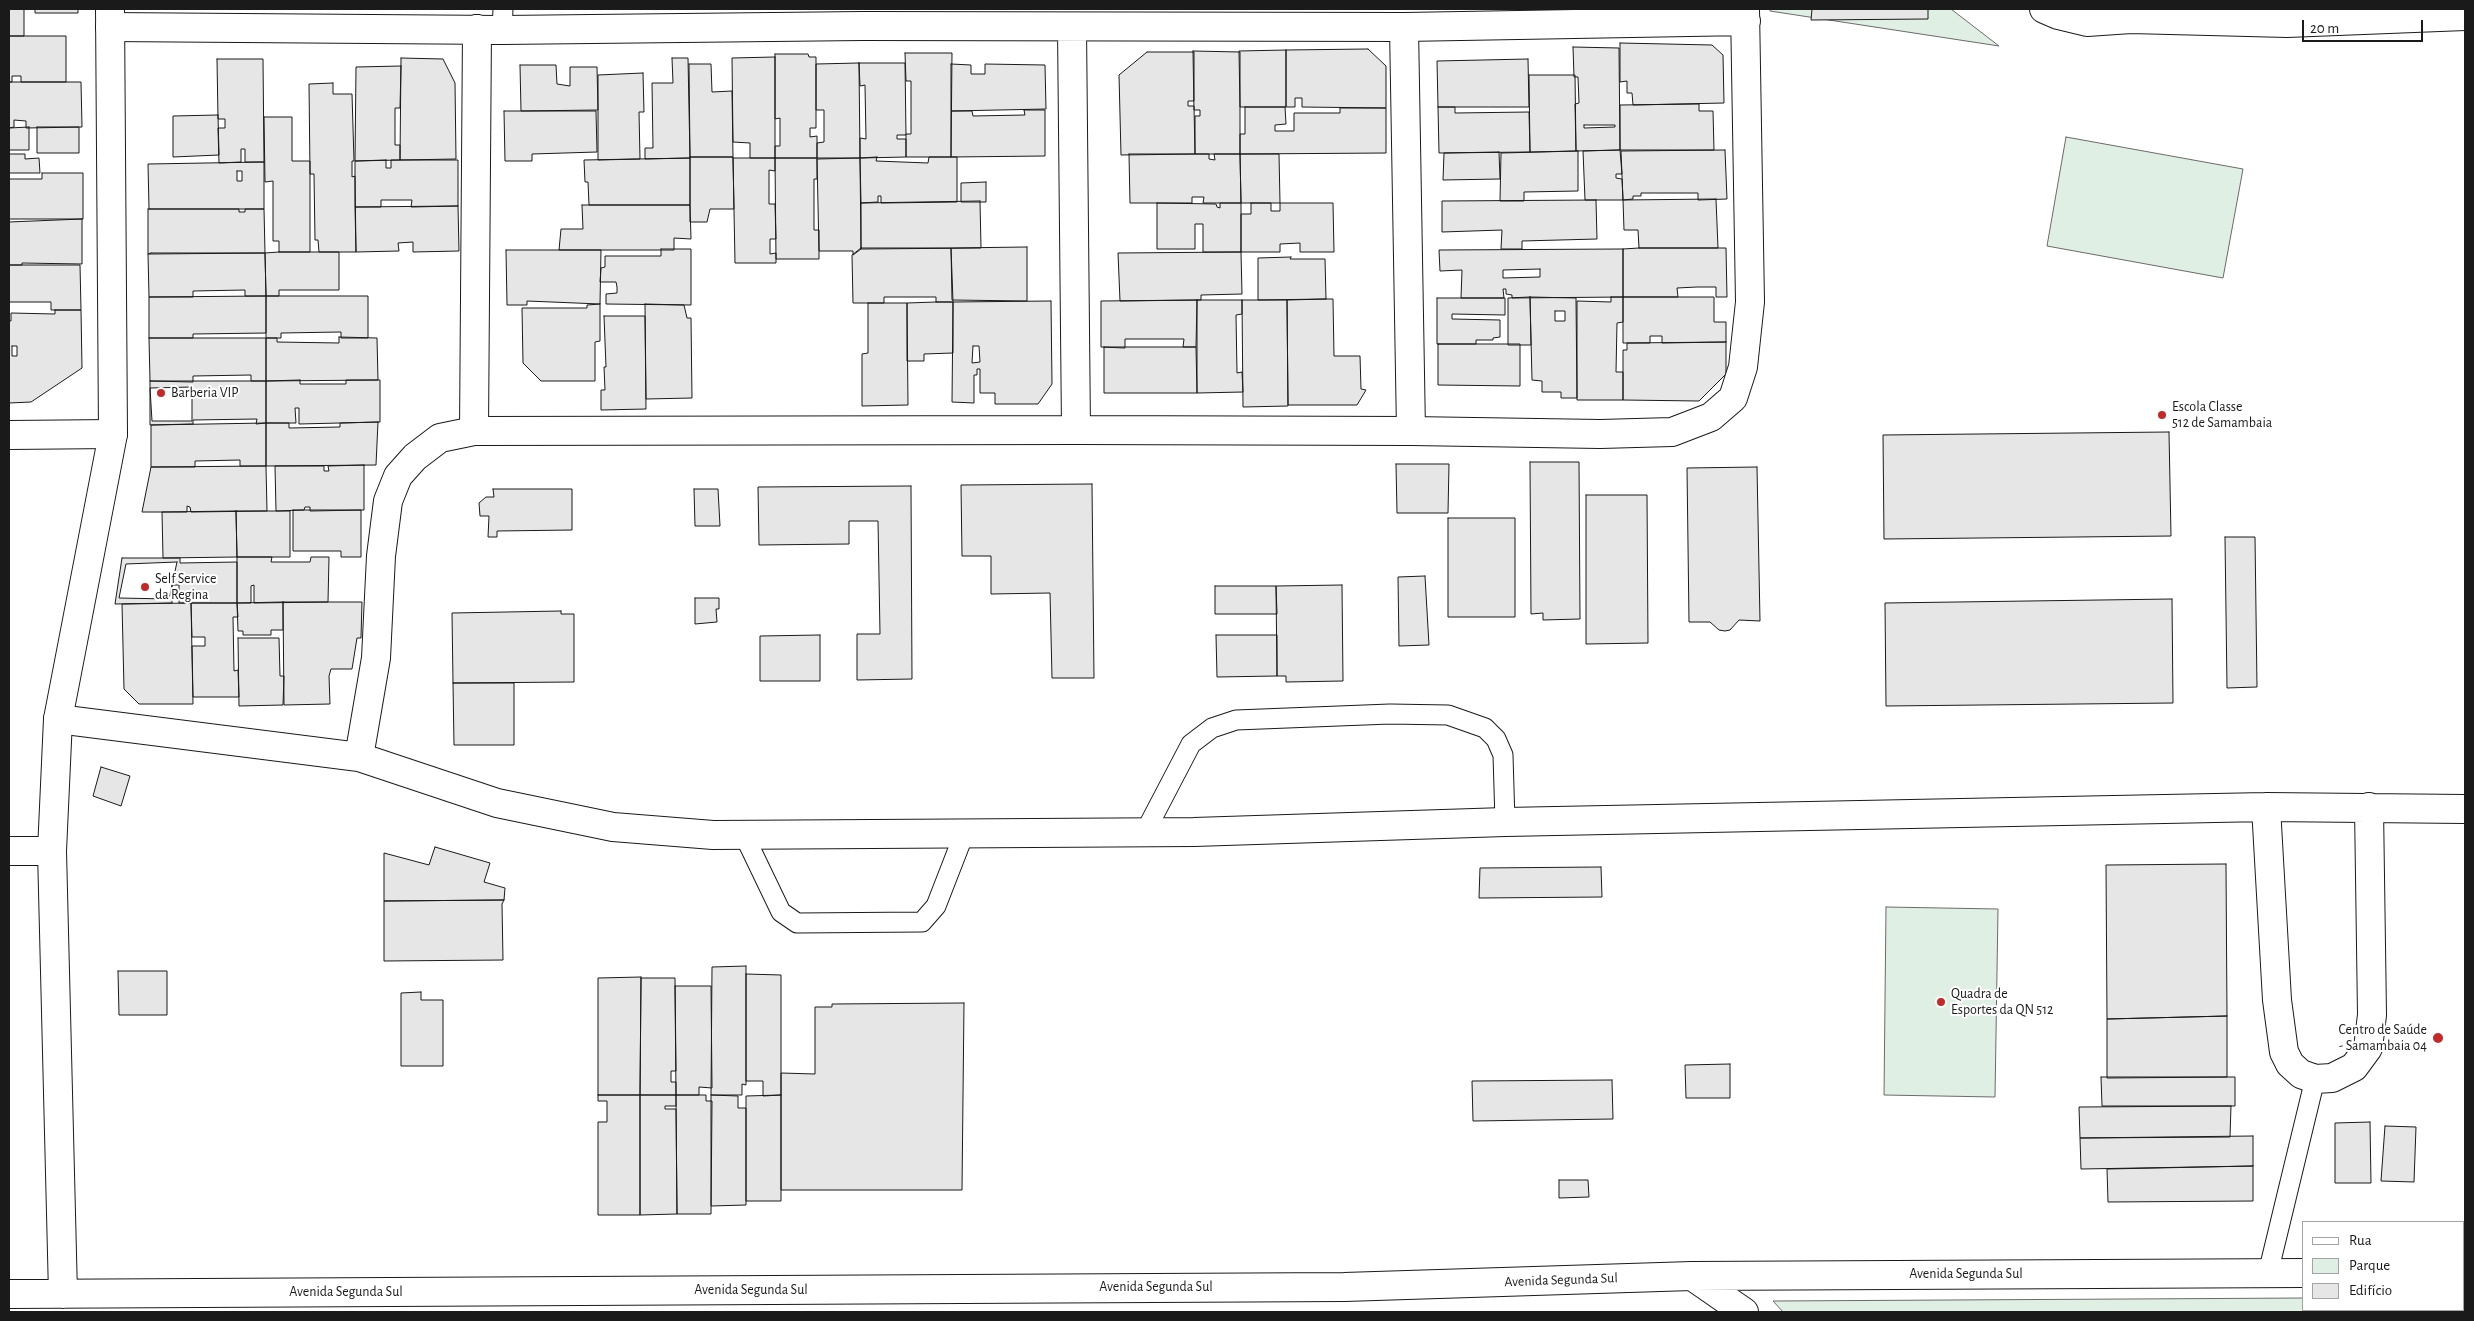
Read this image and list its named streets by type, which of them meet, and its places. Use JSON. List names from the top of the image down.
{
  "streets": {
    "street": ["Avenida Segunda Sul"]
  },
  "places": [
    "Barberia VIP",
    "Escola Classe 512 de Samambaia",
    "Self Service da Regina",
    "Quadra de Esportes da QN 512",
    "Centro de Saúde - Samambaia 04"
  ],
  "legend": ["Rua", "Parque", "Edifício"],
  "scale_bar": "20 m"
}
